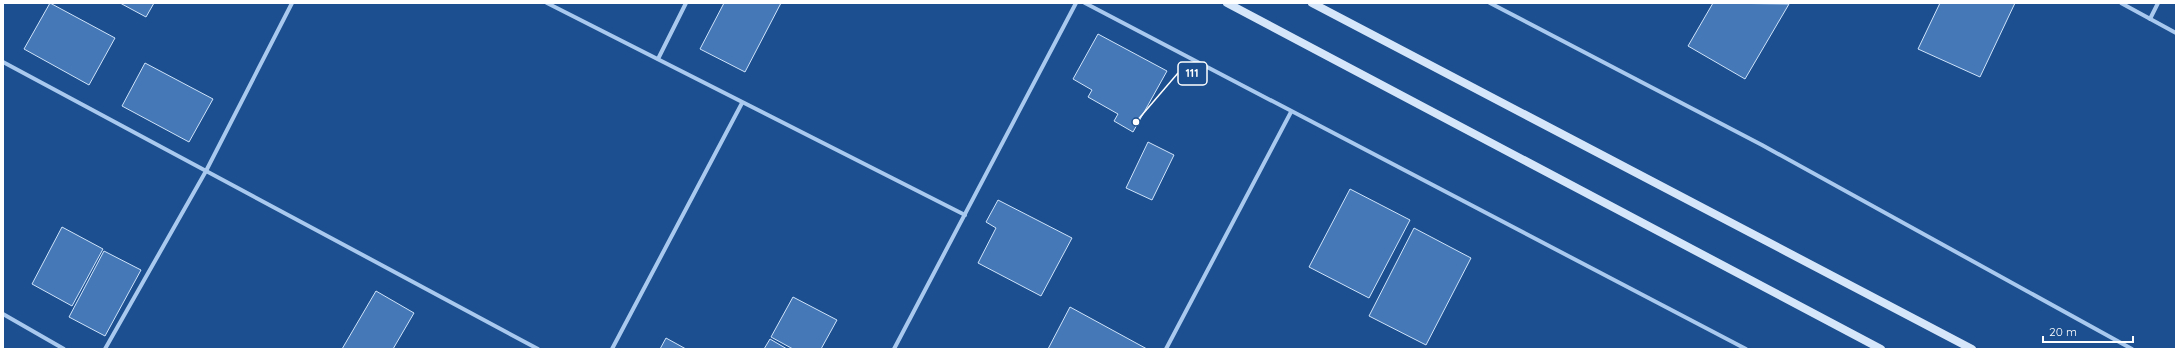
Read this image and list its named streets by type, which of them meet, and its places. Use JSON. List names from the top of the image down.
{
  "places": ["111"],
  "scale_bar": "20 m"
}
